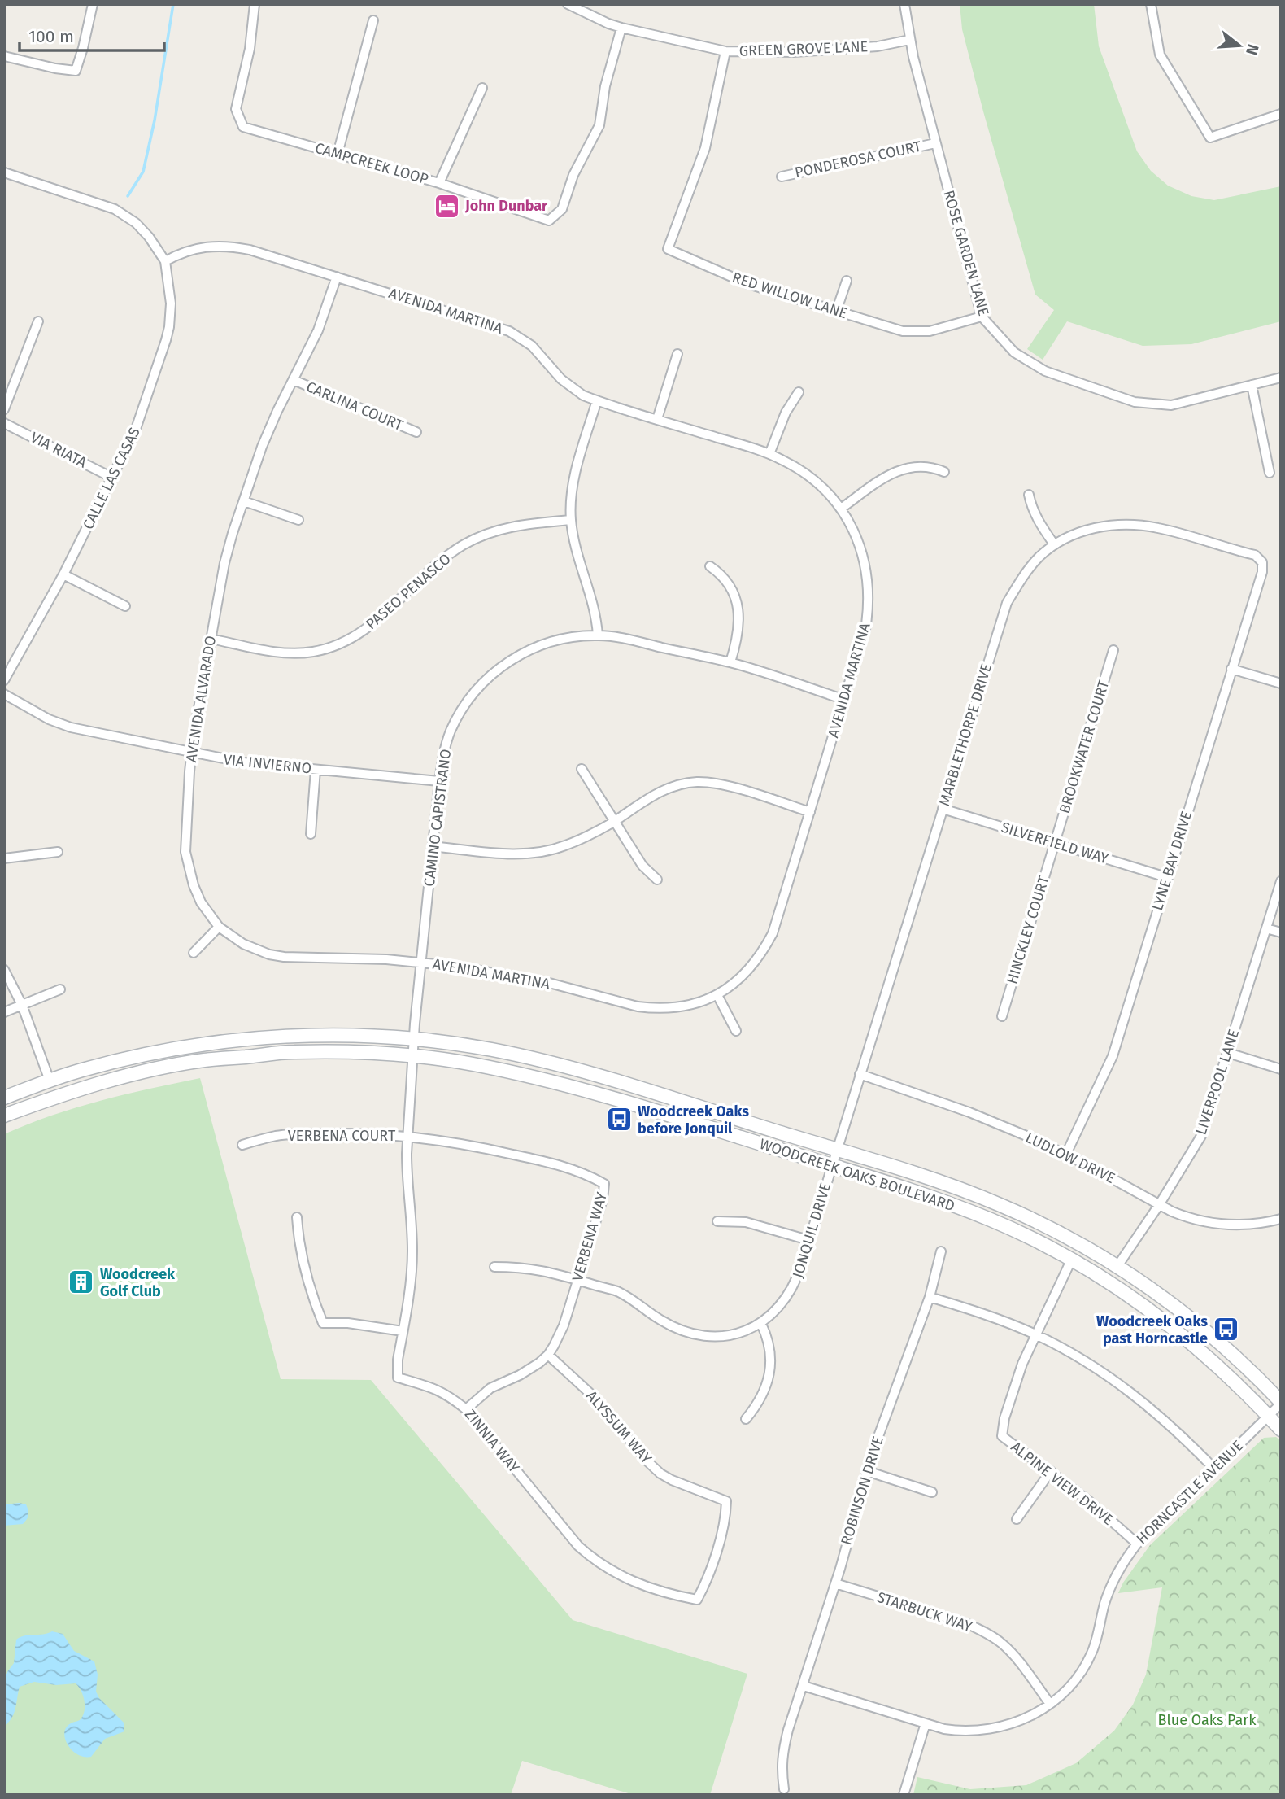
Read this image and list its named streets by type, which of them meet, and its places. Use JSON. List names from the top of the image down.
{
  "streets": {
    "main road": ["WOODCREEK OAKS BOULEVARD"],
    "street": [
      "GREEN GROVE LANE",
      "PONDEROSA COURT",
      "CAMPCREEK LOOP",
      "ROSE GARDEN LANE",
      "RED WILLOW LANE",
      "AVENIDA MARTINA",
      "CARLINA COURT",
      "VIA RIATA",
      "CALLE LAS CASAS",
      "PASEO PENASCO",
      "AVENIDA ALVARADO",
      "MARBLETHORPE DRIVE",
      "BROOKWATER COURT",
      "VIA INVIERNO",
      "CAMINO CAPISTRANO",
      "SILVERFIELD WAY",
      "LYNE BAY DRIVE",
      "HINCKLEY COURT",
      "LIVERPOOL LANE",
      "VERBENA COURT",
      "LUDLOW DRIVE",
      "JONQUIL DRIVE",
      "VERBENA WAY",
      "ALYSSUM WAY",
      "ZINNIA WAY",
      "ALPINE VIEW DRIVE",
      "ROBINSON DRIVE",
      "HORNCASTLE AVENUE",
      "STARBUCK WAY"
    ]
  },
  "crossings": [
    ["GREEN GROVE LANE", "CAMPCREEK LOOP"],
    ["GREEN GROVE LANE", "ROSE GARDEN LANE"],
    ["GREEN GROVE LANE", "RED WILLOW LANE"],
    ["PONDEROSA COURT", "ROSE GARDEN LANE"],
    ["ROSE GARDEN LANE", "RED WILLOW LANE"],
    ["AVENIDA MARTINA", "CALLE LAS CASAS"],
    ["AVENIDA MARTINA", "AVENIDA ALVARADO"],
    ["AVENIDA MARTINA", "CAMINO CAPISTRANO"],
    ["CARLINA COURT", "AVENIDA ALVARADO"],
    ["VIA RIATA", "CALLE LAS CASAS"],
    ["PASEO PENASCO", "AVENIDA ALVARADO"],
    ["AVENIDA ALVARADO", "VIA INVIERNO"],
    ["AVENIDA ALVARADO", "CAMINO CAPISTRANO"],
    ["MARBLETHORPE DRIVE", "SILVERFIELD WAY"],
    ["MARBLETHORPE DRIVE", "LYNE BAY DRIVE"],
    ["MARBLETHORPE DRIVE", "LUDLOW DRIVE"],
    ["MARBLETHORPE DRIVE", "WOODCREEK OAKS BOULEVARD"],
    ["MARBLETHORPE DRIVE", "JONQUIL DRIVE"],
    ["BROOKWATER COURT", "SILVERFIELD WAY"],
    ["BROOKWATER COURT", "HINCKLEY COURT"],
    ["VIA INVIERNO", "CAMINO CAPISTRANO"],
    ["CAMINO CAPISTRANO", "WOODCREEK OAKS BOULEVARD"],
    ["CAMINO CAPISTRANO", "ZINNIA WAY"],
    ["SILVERFIELD WAY", "LYNE BAY DRIVE"],
    ["SILVERFIELD WAY", "HINCKLEY COURT"],
    ["LYNE BAY DRIVE", "LUDLOW DRIVE"],
    ["LIVERPOOL LANE", "LUDLOW DRIVE"],
    ["LIVERPOOL LANE", "WOODCREEK OAKS BOULEVARD"],
    ["VERBENA COURT", "VERBENA WAY"],
    ["VERBENA COURT", "ZINNIA WAY"],
    ["WOODCREEK OAKS BOULEVARD", "JONQUIL DRIVE"],
    ["WOODCREEK OAKS BOULEVARD", "ZINNIA WAY"],
    ["WOODCREEK OAKS BOULEVARD", "ALPINE VIEW DRIVE"],
    ["WOODCREEK OAKS BOULEVARD", "HORNCASTLE AVENUE"],
    ["JONQUIL DRIVE", "VERBENA WAY"],
    ["VERBENA WAY", "ALYSSUM WAY"],
    ["VERBENA WAY", "ZINNIA WAY"],
    ["ALYSSUM WAY", "ZINNIA WAY"],
    ["ALPINE VIEW DRIVE", "HORNCASTLE AVENUE"],
    ["ROBINSON DRIVE", "HORNCASTLE AVENUE"],
    ["ROBINSON DRIVE", "STARBUCK WAY"],
    ["HORNCASTLE AVENUE", "STARBUCK WAY"]
  ],
  "parks": ["Blue Oaks Park"],
  "places": {
    "hotel": ["John Dunbar"],
    "bus stop": ["Woodcreek Oaks before Jonquil", "Woodcreek Oaks past Horncastle"],
    "building": ["Woodcreek Golf Club"]
  },
  "scale_bar": "100 m",
  "north": "right"
}
